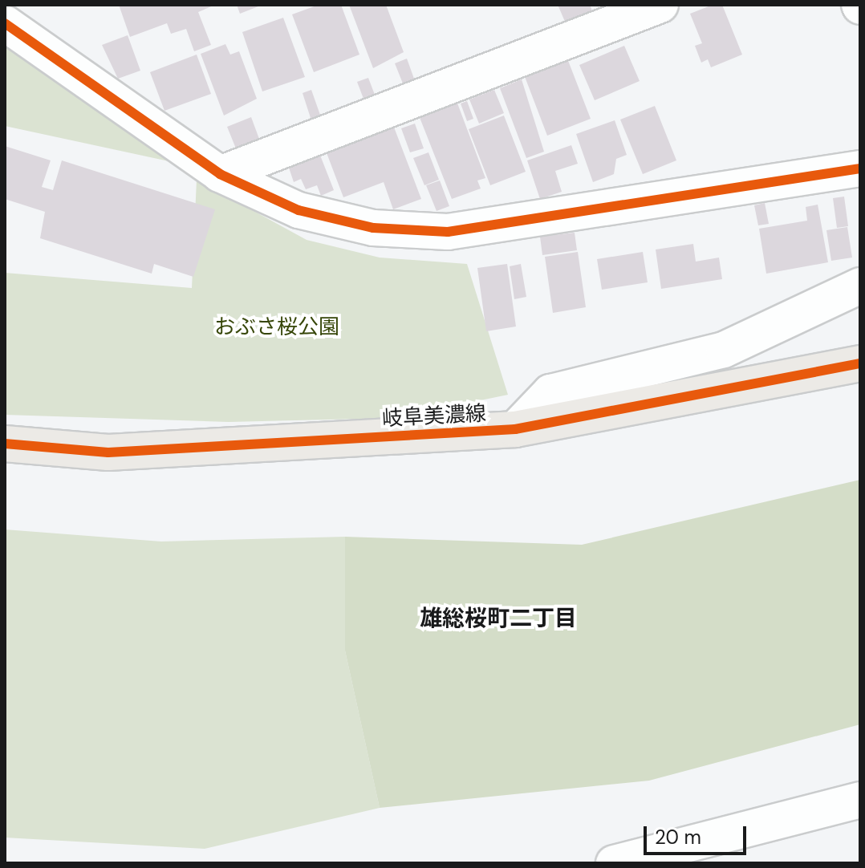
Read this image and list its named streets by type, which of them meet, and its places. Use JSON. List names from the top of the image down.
{
  "streets": {
    "main road": ["岐阜美濃線"]
  },
  "districts": ["雄総桜町二丁目"],
  "parks": ["おぶさ桜公園"],
  "scale_bar": "20 m"
}
